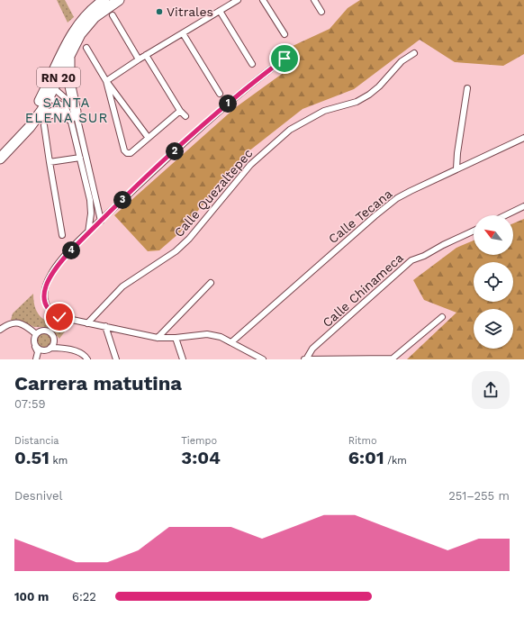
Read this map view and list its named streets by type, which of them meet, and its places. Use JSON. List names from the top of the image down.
{
  "streets": {
    "highway": ["RN 20"],
    "street": ["Calle Quezaltepec", "Calle Tecana", "Calle Chinameca"]
  },
  "districts": ["SANTA ELENA SUR"],
  "places": ["Vitrales"],
  "north": "top left",
  "page": {
    "pins": [
      "1",
      "2",
      "3",
      "4"
    ],
    "heading": ["Carrera matutina", "07:59"],
    "stats": [
      ["Distancia", "0.51 km"],
      ["Tiempo", "3:04"],
      ["Ritmo", "6:01 /km"]
    ],
    "chart": ["Desnivel", "251–255 m"],
    "list": [
      {
        "name": "100 m",
        "note": "6:22"
      }
    ]
  }
}
